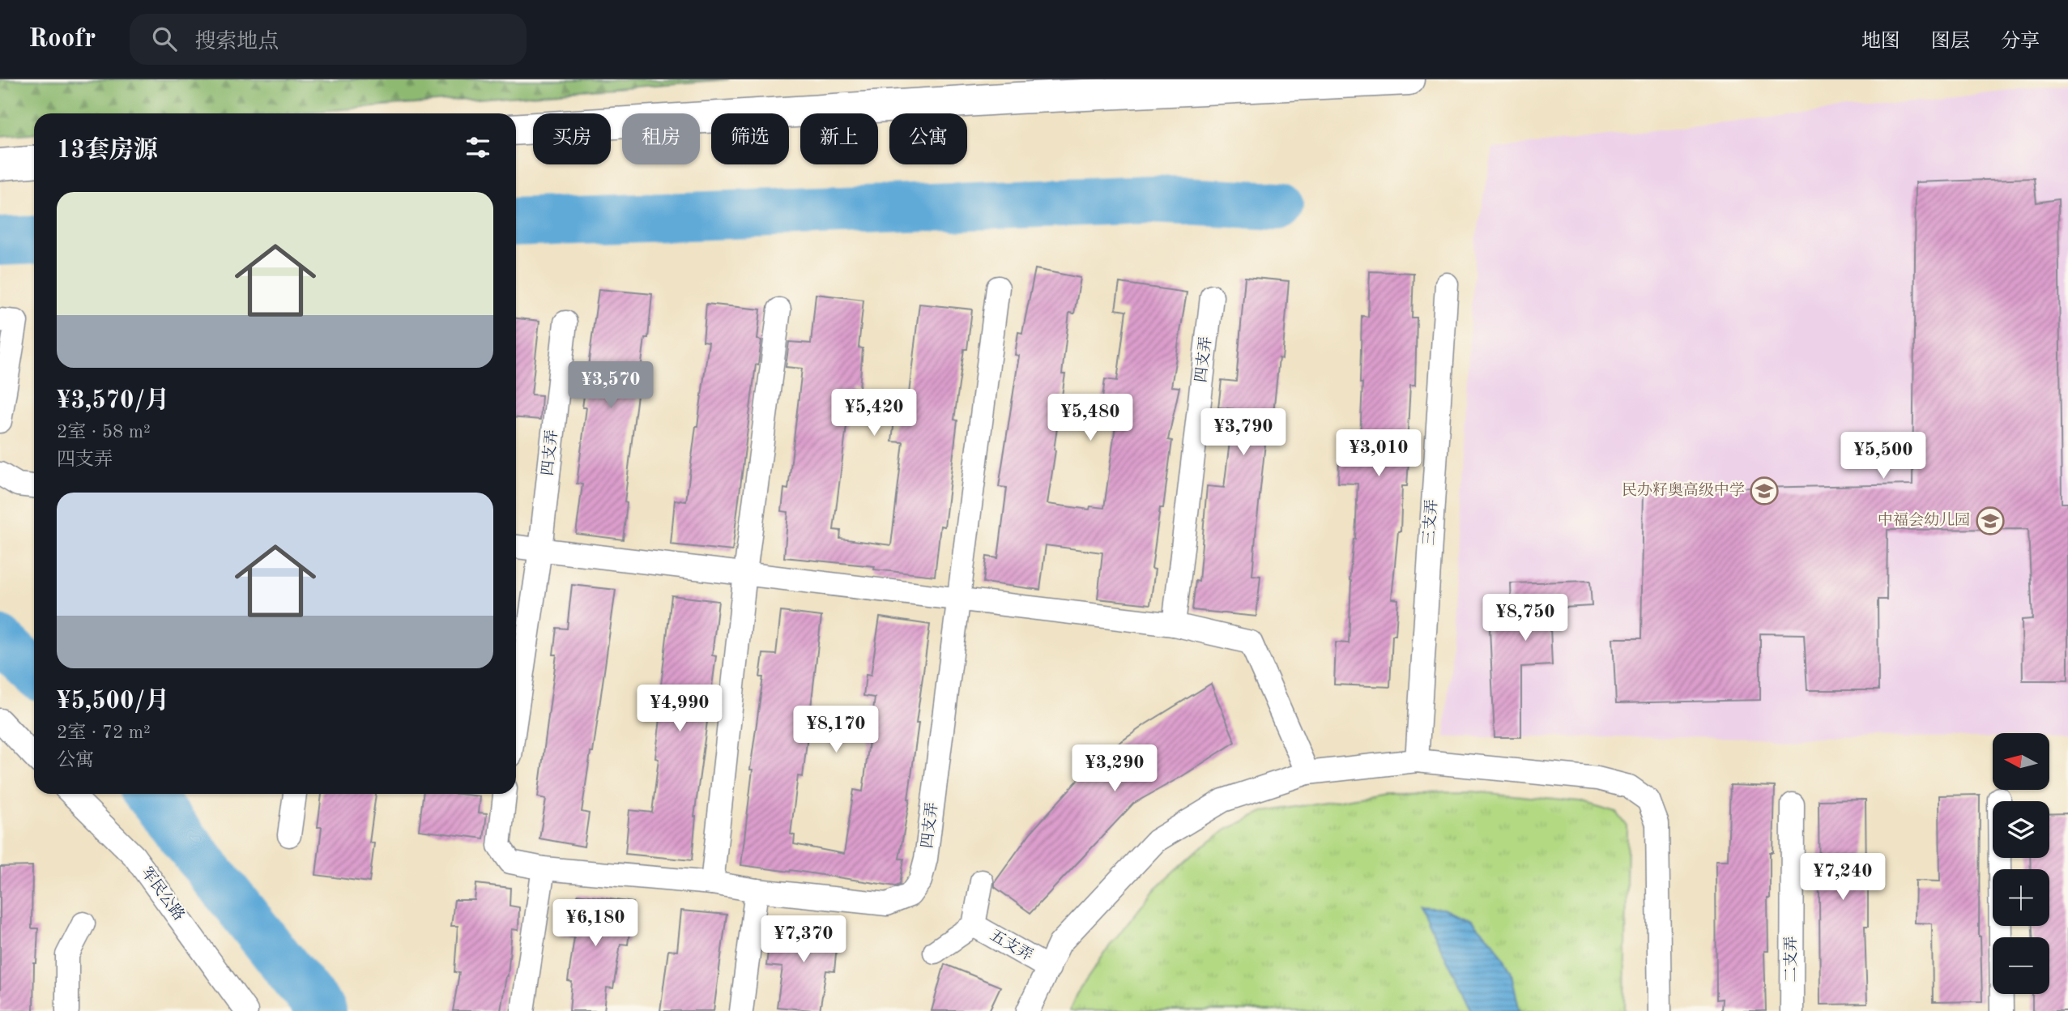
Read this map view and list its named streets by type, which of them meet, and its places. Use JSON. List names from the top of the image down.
{
  "streets": {
    "street": [
      "四支弄",
      "三支弄",
      "军民公路",
      "五支弄",
      "二支弄"
    ]
  },
  "places": {
    "school or university": ["民办籽奥高级中学", "中福会幼儿园"]
  },
  "north": "left",
  "page": {
    "header": "Roofr",
    "search": "搜索地点",
    "nav": ["地图", "图层", "分享"],
    "chip": [
      "买房",
      "租房",
      "筛选",
      "新上",
      "公寓"
    ],
    "heading": "13套房源",
    "list": [
      {
        "name": "¥3,570/月",
        "note": "2室 · 58 m² · 四支弄"
      },
      {
        "name": "¥5,500/月",
        "note": "2室 · 72 m² · 公寓"
      }
    ],
    "price": [
      "¥3,570",
      "¥5,420",
      "¥5,480",
      "¥3,790",
      "¥3,010",
      "¥5,500",
      "¥8,750",
      "¥4,990",
      "¥8,170",
      "¥3,290",
      "¥7,240",
      "¥6,180",
      "¥7,370"
    ],
    "map_buttons": ["+", "−"]
  }
}
